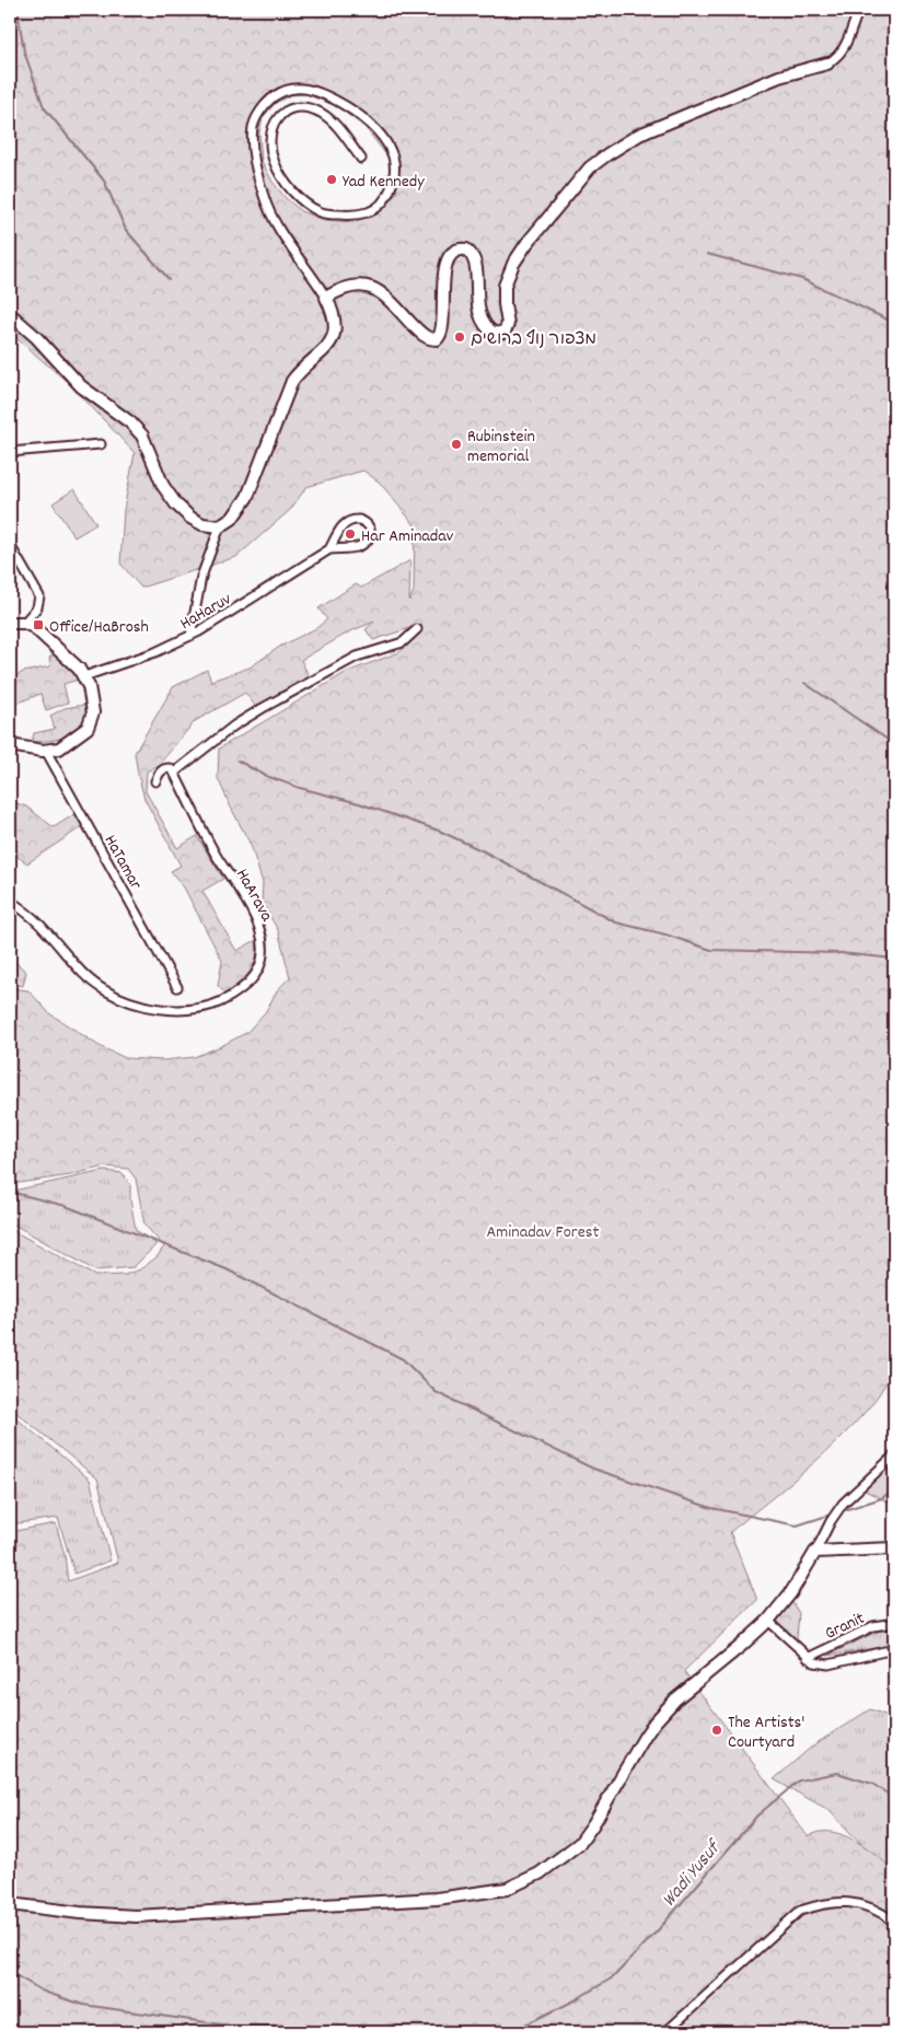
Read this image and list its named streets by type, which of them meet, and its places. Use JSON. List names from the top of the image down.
{
  "streets": {
    "street": [
      "HaHaruv",
      "HaTamar",
      "HaArava",
      "Granit"
    ]
  },
  "water": ["Wadi Yusuf"],
  "parks": ["Aminadav Forest"],
  "places": {
    "other": [
      "Yad Kennedy",
      "מצפור נוף ברושים",
      "Rubinstein memorial",
      "Har Aminadav",
      "The Artists' Courtyard"
    ],
    "transit": ["Office/HaBrosh"]
  }
}
